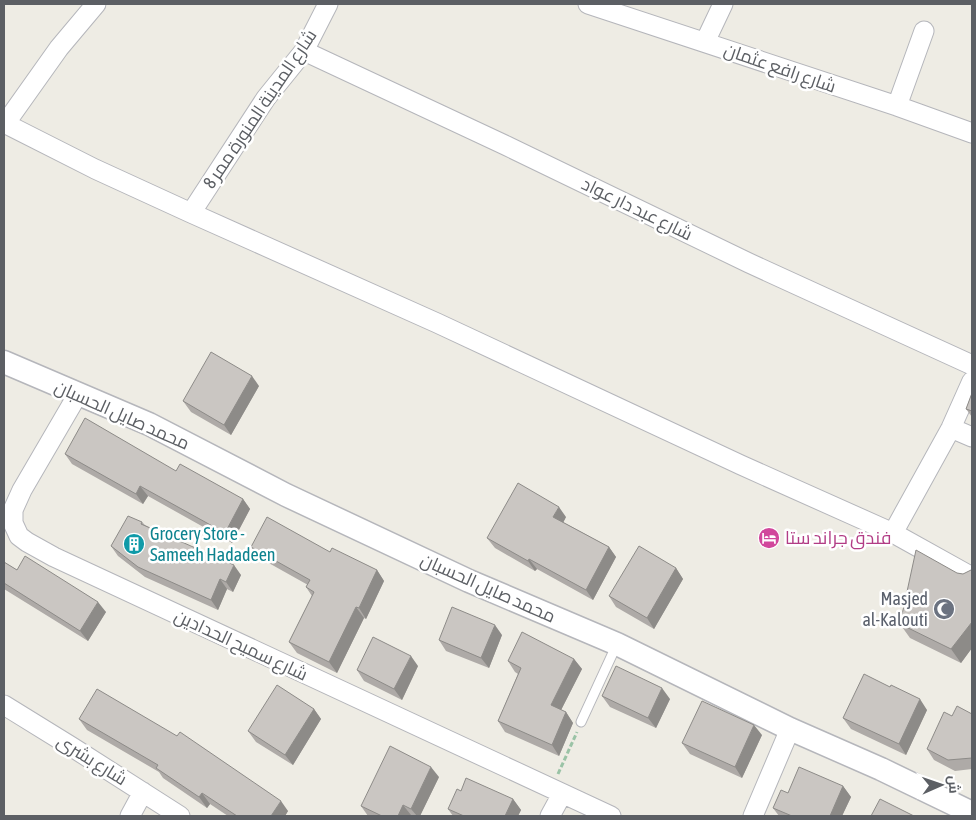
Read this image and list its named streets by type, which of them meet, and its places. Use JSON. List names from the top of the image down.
{
  "streets": {
    "street": [
      "شارع رافع عثمان",
      "شارع المدينة المنورة ممر 8",
      "شارع عبد دار عواد",
      "محمد صايل الحسبان",
      "شارع سميح الحدادين",
      "شارع بشرى"
    ]
  },
  "crossings": [
    ["شارع المدينة المنورة ممر 8", "شارع عبد دار عواد"],
    ["محمد صايل الحسبان", "شارع سميح الحدادين"]
  ],
  "places": {
    "hotel": ["فندق جراند ستا"],
    "building": ["Grocery Store - Sameeh Hadadeen"],
    "mosque": ["Masjed al-Kalouti"]
  },
  "north": "right"
}
